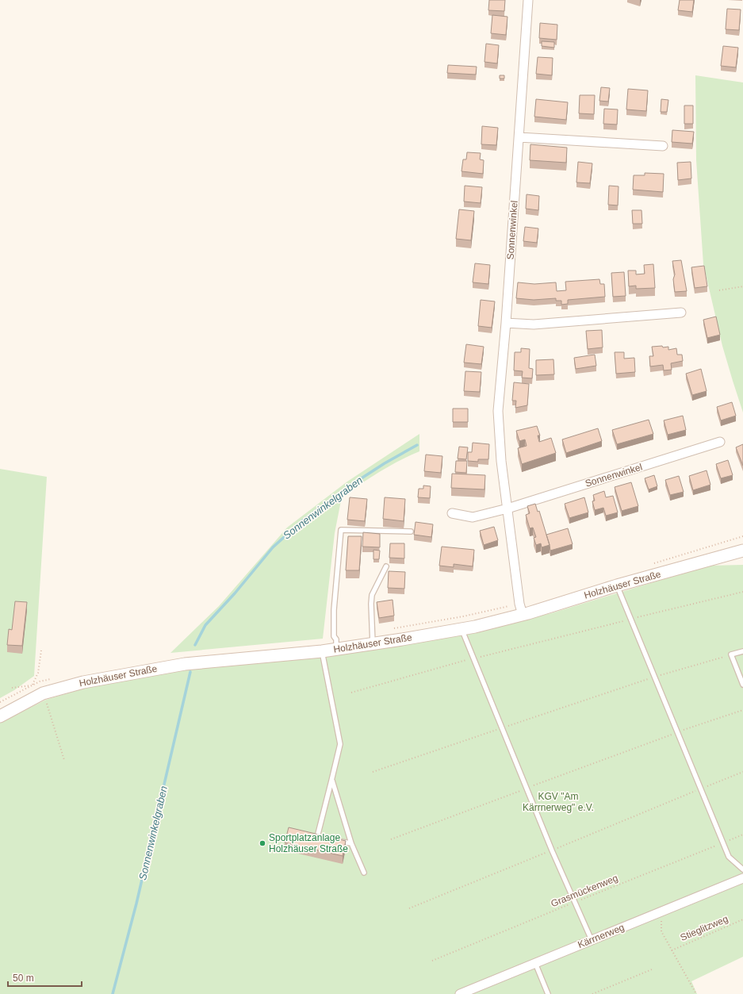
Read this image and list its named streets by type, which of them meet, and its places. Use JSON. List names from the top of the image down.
{
  "streets": {
    "main road": ["Holzhäuser Straße"],
    "street": ["Sonnenwinkel", "Kärrnerweg"],
    "path": ["Grasmückenweg", "Stieglitzweg"]
  },
  "crossings": [
    ["Sonnenwinkel", "Holzhäuser Straße"]
  ],
  "water": ["Sonnenwinkelgraben"],
  "parks": ["KGV \"Am Kärrnerweg\" e.V."],
  "places": ["Sportplatzanlage Holzhäuser Straße"],
  "scale_bar": "50 m"
}
